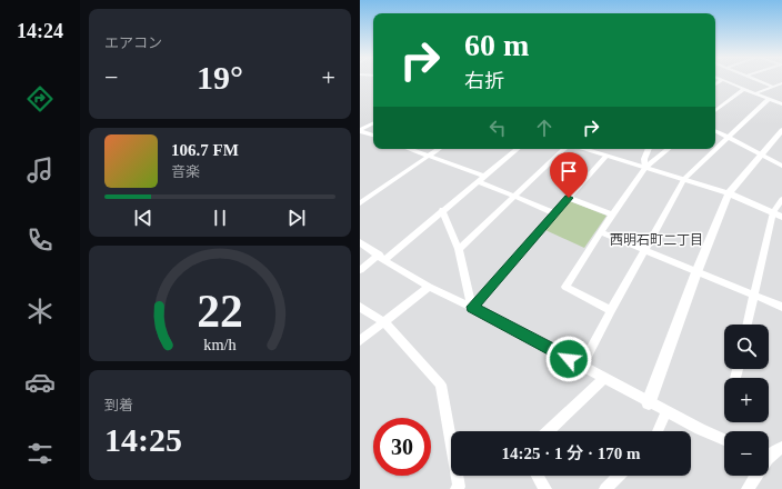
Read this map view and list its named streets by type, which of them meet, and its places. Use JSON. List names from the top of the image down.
{
  "districts": ["西明石町二丁目"],
  "page": {
    "tabs": "14:24",
    "tile": [
      "エアコン",
      ["到着", "14:25"]
    ],
    "turn": ["60 m", "右折"],
    "heat": ["−", "19°", "+"],
    "song": ["106.7 FM", "音楽"],
    "map_buttons": ["+", "−"],
    "limit": "30",
    "trip": "14:25 · 1 分 · 170 m",
    "gauge": ["22", "km/h"]
  }
}
